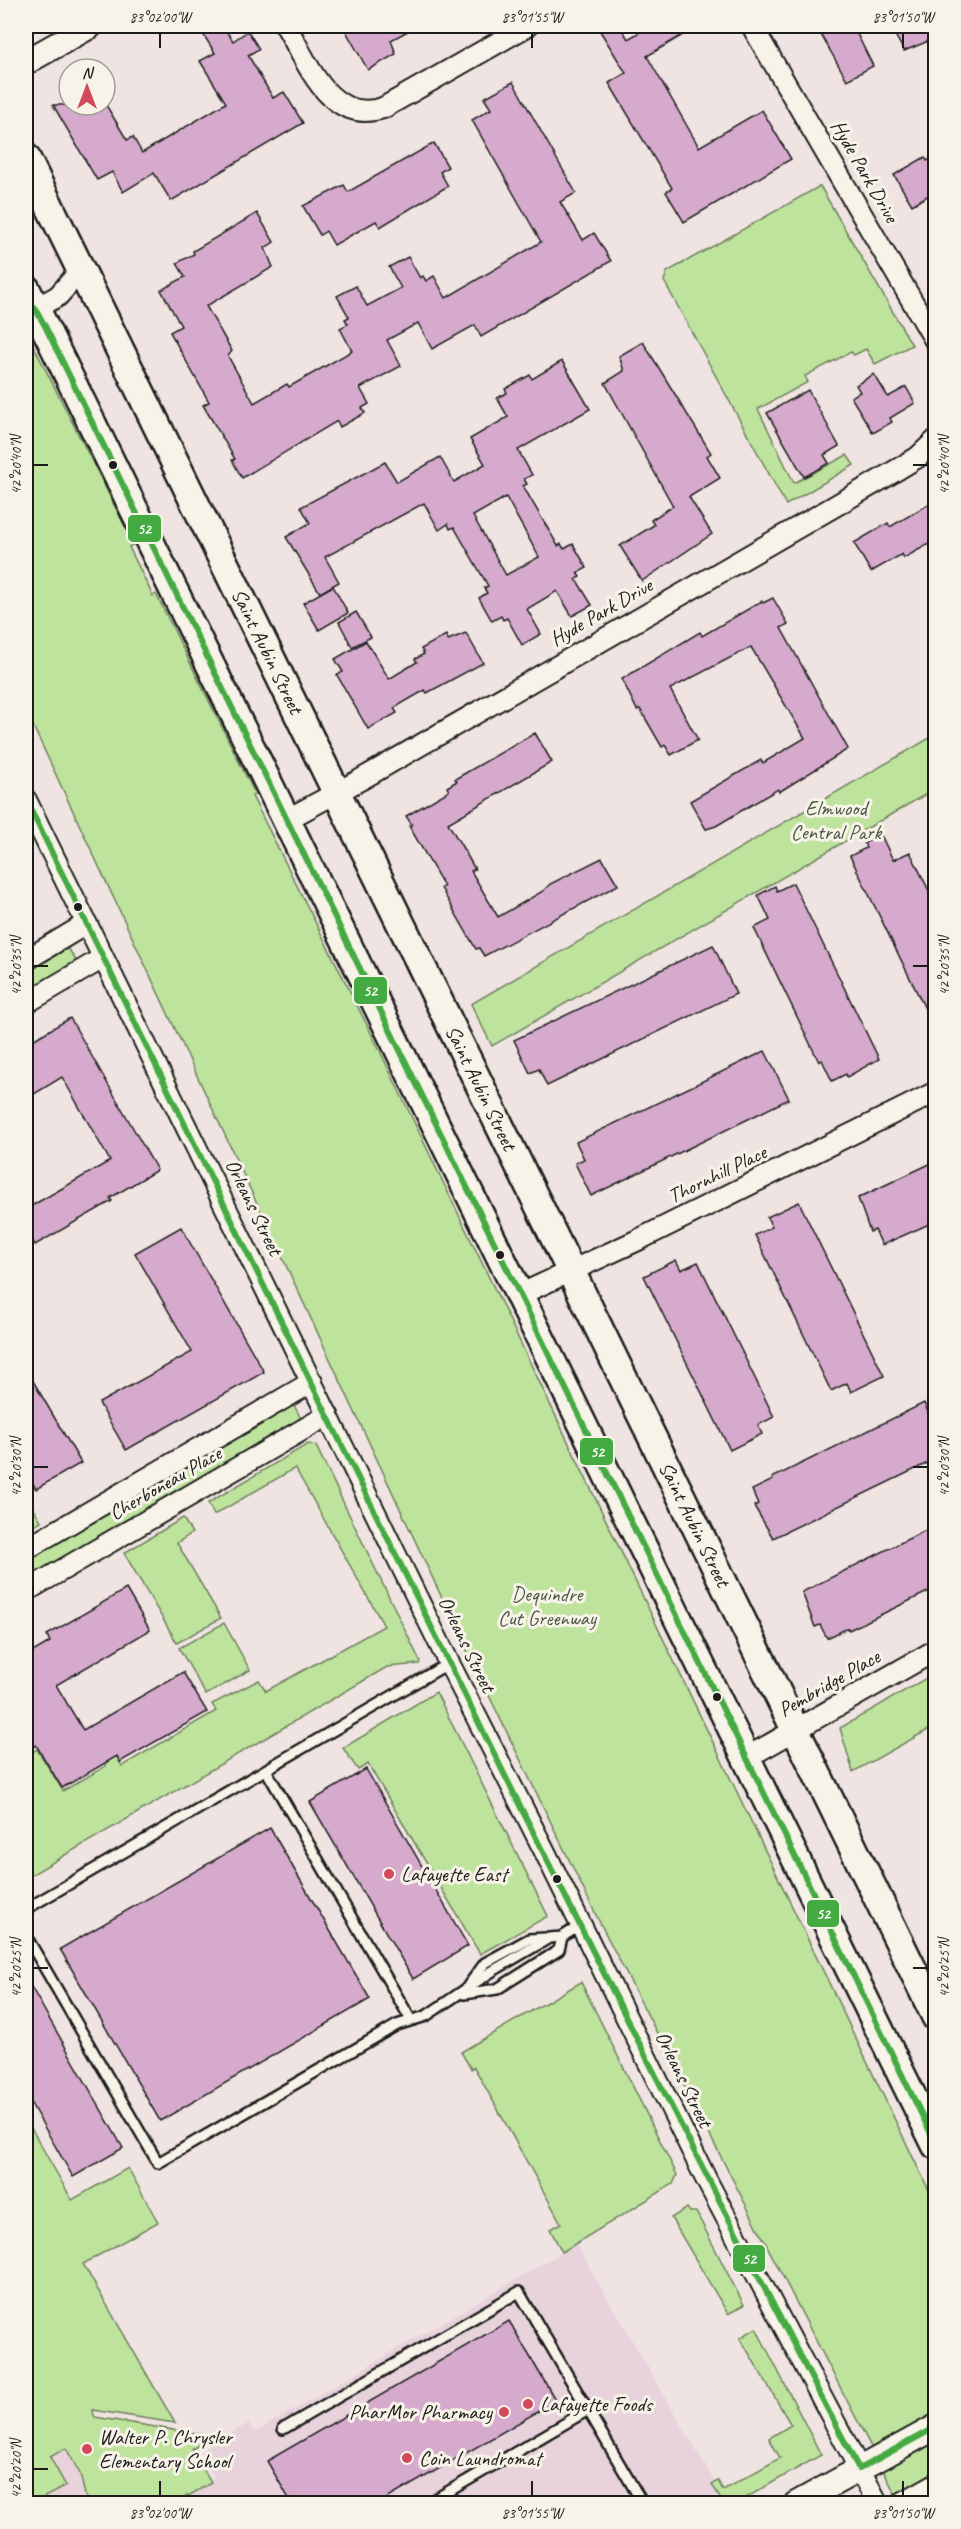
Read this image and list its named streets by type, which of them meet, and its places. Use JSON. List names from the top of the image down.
{
  "streets": {
    "main road": ["Saint Aubin Street"],
    "street": [
      "Hyde Park Drive",
      "Thornhill Place",
      "Orleans Street",
      "Cherboneau Place",
      "Pembridge Place"
    ]
  },
  "crossings": [
    ["Hyde Park Drive", "Saint Aubin Street"],
    ["Saint Aubin Street", "Thornhill Place"],
    ["Saint Aubin Street", "Pembridge Place"],
    ["Orleans Street", "Cherboneau Place"]
  ],
  "parks": ["Elmwood Central Park", "Dequindre Cut Greenway"],
  "places": [
    "Lafayette East",
    "Lafayette Foods",
    "PharMor Pharmacy",
    "Walter P. Chrysler Elementary School",
    "Coin Laundromat"
  ],
  "lines": ["transit line 52"],
  "north": "top",
  "coordinates": [
    "83°02'00\"W",
    "83°01'55\"W",
    "83°01'50\"W",
    "42°20'40\"N",
    "42°20'35\"N",
    "42°20'30\"N",
    "42°20'25\"N",
    "42°20'20\"N"
  ]
}
